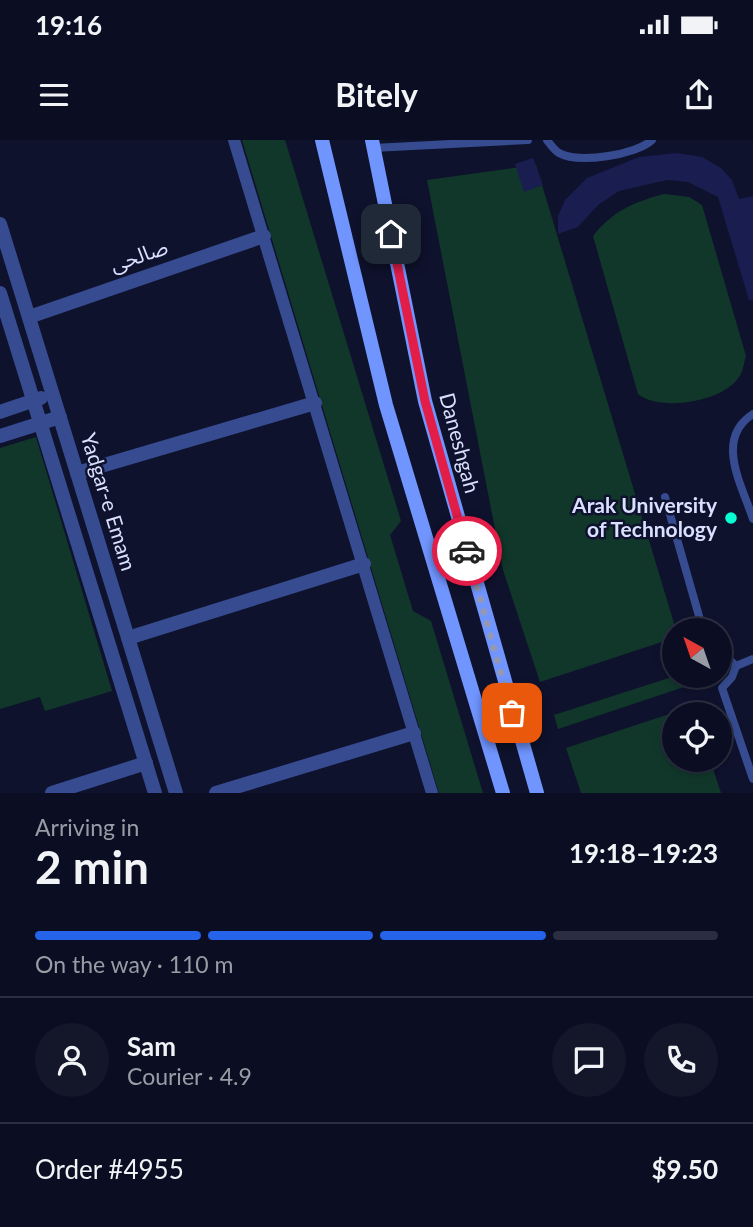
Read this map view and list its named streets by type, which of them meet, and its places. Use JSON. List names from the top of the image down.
{
  "streets": {
    "main road": ["Daneshgah"],
    "street": ["صالحی", "Yadgar-e Emam"]
  },
  "crossings": [
    ["صالحی", "Yadgar-e Emam"]
  ],
  "places": ["Arak University of Technology"],
  "north": "top left",
  "page": {
    "status": "19:16",
    "header": "Bitely",
    "heading": ["2 min", "Arriving in", "19:18–19:23"],
    "panel": [
      "Sam",
      "Courier · 4.9",
      "Order #4955",
      "$9.50"
    ],
    "bar": "On the way · 110 m"
  }
}
